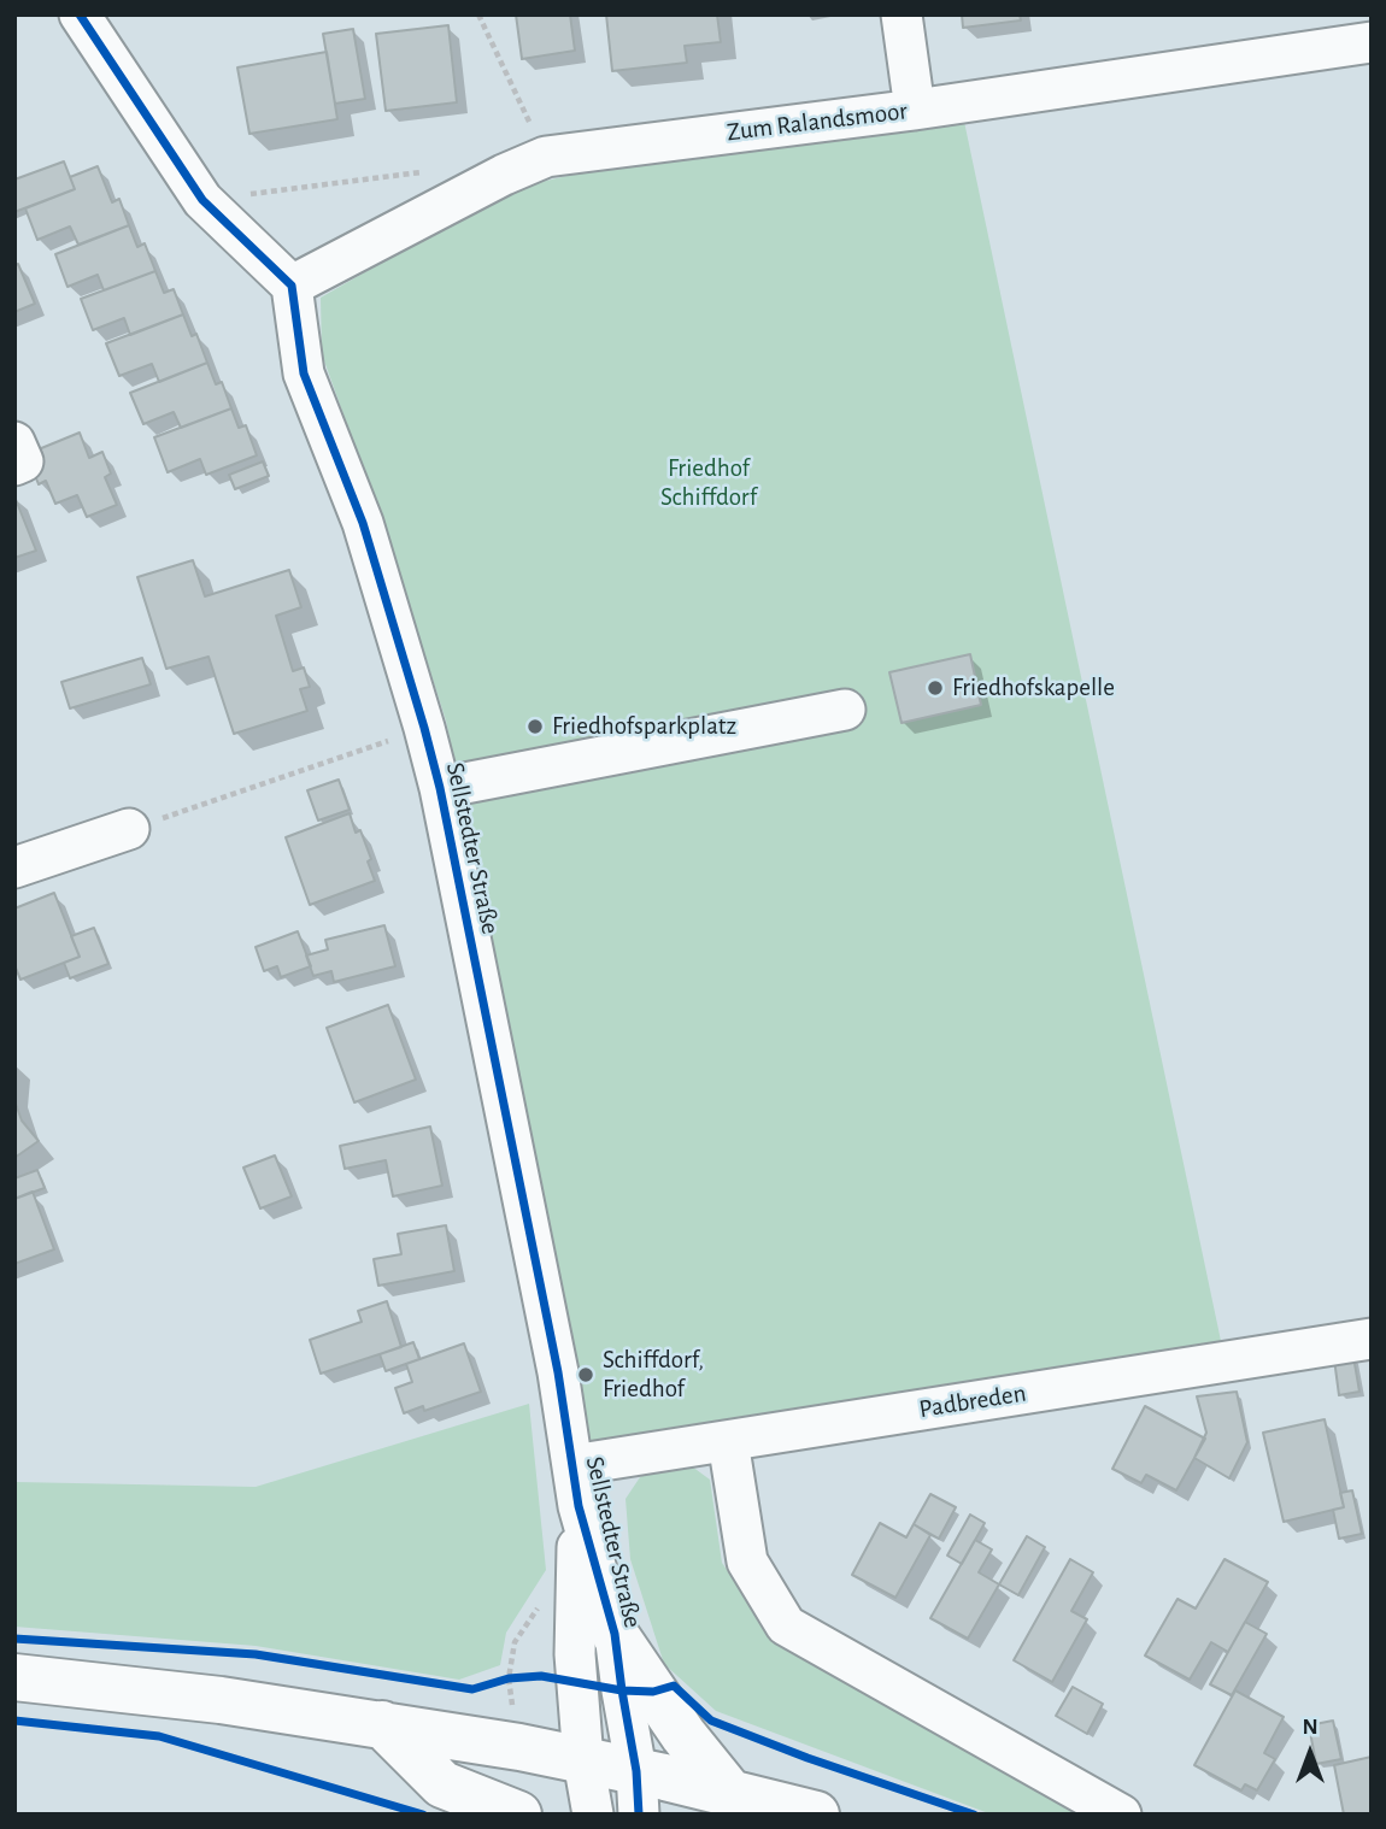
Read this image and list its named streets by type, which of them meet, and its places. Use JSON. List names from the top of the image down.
{
  "streets": {
    "street": ["Zum Ralandsmoor", "Sellstedter Straße", "Padbreden"]
  },
  "crossings": [
    ["Zum Ralandsmoor", "Sellstedter Straße"],
    ["Sellstedter Straße", "Padbreden"]
  ],
  "parks": ["Friedhof Schiffdorf"],
  "places": ["Friedhofskapelle", "Friedhofsparkplatz", "Schiffdorf, Friedhof"],
  "north": "top"
}
